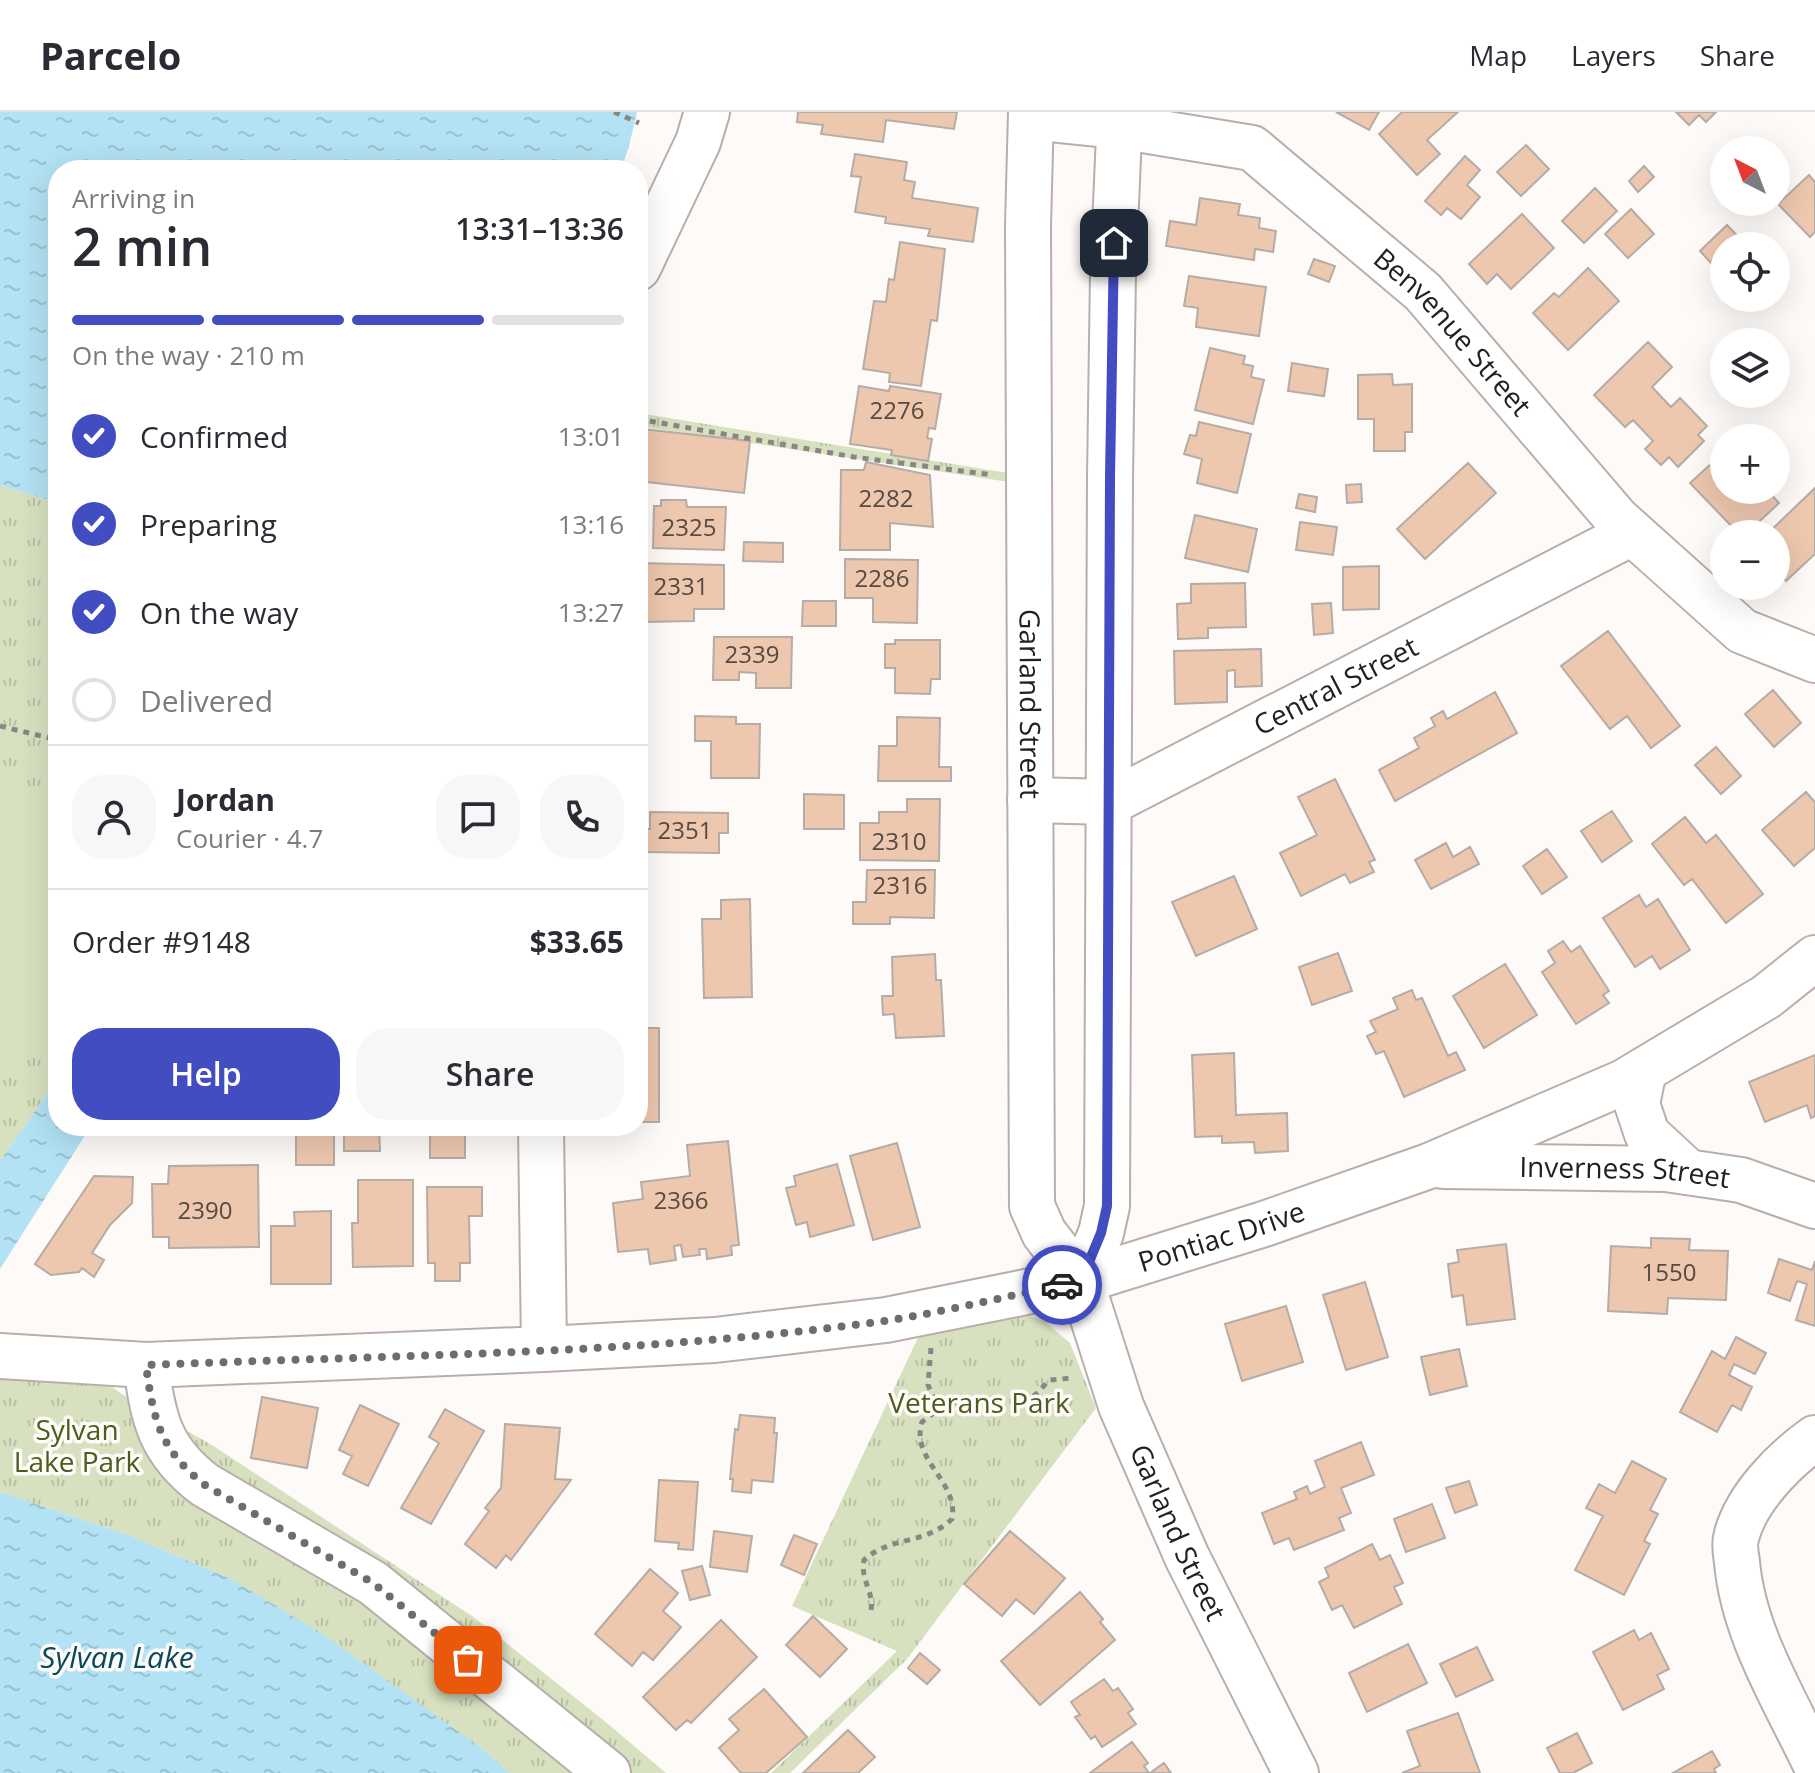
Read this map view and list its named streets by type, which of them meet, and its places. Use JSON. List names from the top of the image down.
{
  "streets": {
    "street": [
      "Benvenue Street",
      "Central Street",
      "Garland Street",
      "Inverness Street",
      "Pontiac Drive"
    ]
  },
  "crossings": [
    ["Benvenue Street", "Central Street"],
    ["Benvenue Street", "Garland Street"],
    ["Central Street", "Garland Street"],
    ["Garland Street", "Pontiac Drive"],
    ["Inverness Street", "Pontiac Drive"]
  ],
  "water": ["Sylvan Lake"],
  "parks": ["Veterans Park", "Sylvan Lake Park"],
  "house_numbers": [
    "2276",
    "2282",
    "2325",
    "2286",
    "2331",
    "2339",
    "2351",
    "2310",
    "2316",
    "2366",
    "2390",
    "1550"
  ],
  "north": "top left",
  "page": {
    "header": "Parcelo",
    "nav": ["Map", "Layers", "Share"],
    "map_buttons": ["+", "−"],
    "heading": ["2 min", "Arriving in", "13:31–13:36"],
    "panel": [
      "Jordan",
      "Courier · 4.7",
      "Order #9148",
      "$33.65"
    ],
    "bar": "On the way · 210 m",
    "list": [
      ["Confirmed", "13:01"],
      ["Preparing", "13:16"],
      ["On the way", "13:27"],
      "Delivered"
    ],
    "buttons": ["Help", "Share"]
  }
}
